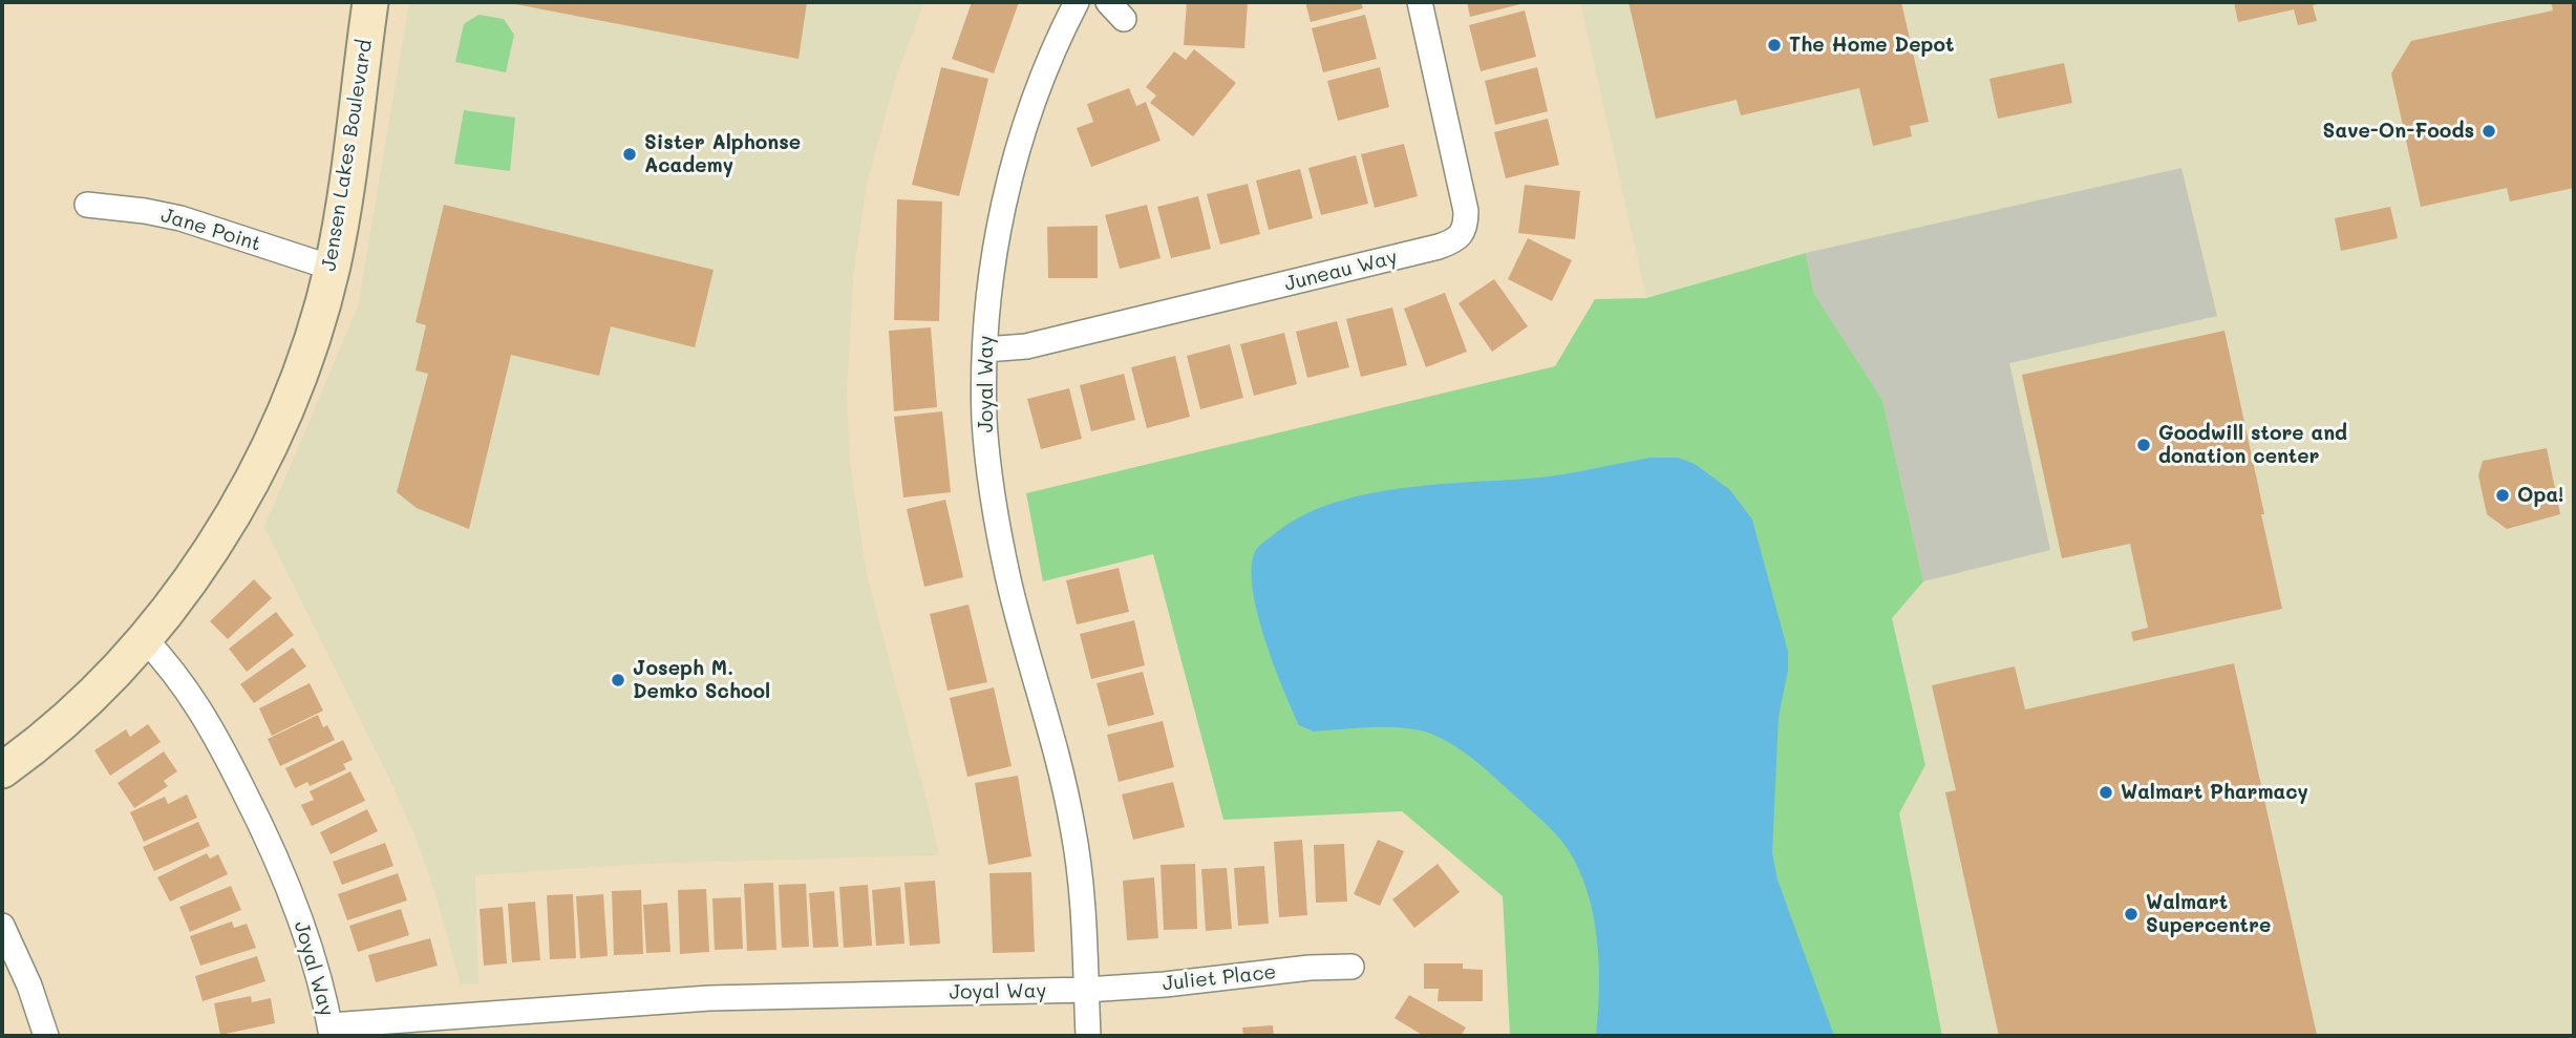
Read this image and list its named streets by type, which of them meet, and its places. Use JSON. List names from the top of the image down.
{
  "streets": {
    "street": [
      "Jensen Lakes Boulevard",
      "Jane Point",
      "Juneau Way",
      "Joyal Way",
      "Juliet Place"
    ]
  },
  "crossings": [
    ["Jensen Lakes Boulevard", "Jane Point"],
    ["Jensen Lakes Boulevard", "Joyal Way"],
    ["Juneau Way", "Joyal Way"],
    ["Joyal Way", "Juliet Place"]
  ],
  "places": [
    "The Home Depot",
    "Save-On-Foods",
    "Sister Alphonse Academy",
    "Goodwill store and donation center",
    "Opa!",
    "Joseph M. Demko School",
    "Walmart Pharmacy",
    "Walmart Supercentre"
  ]
}
